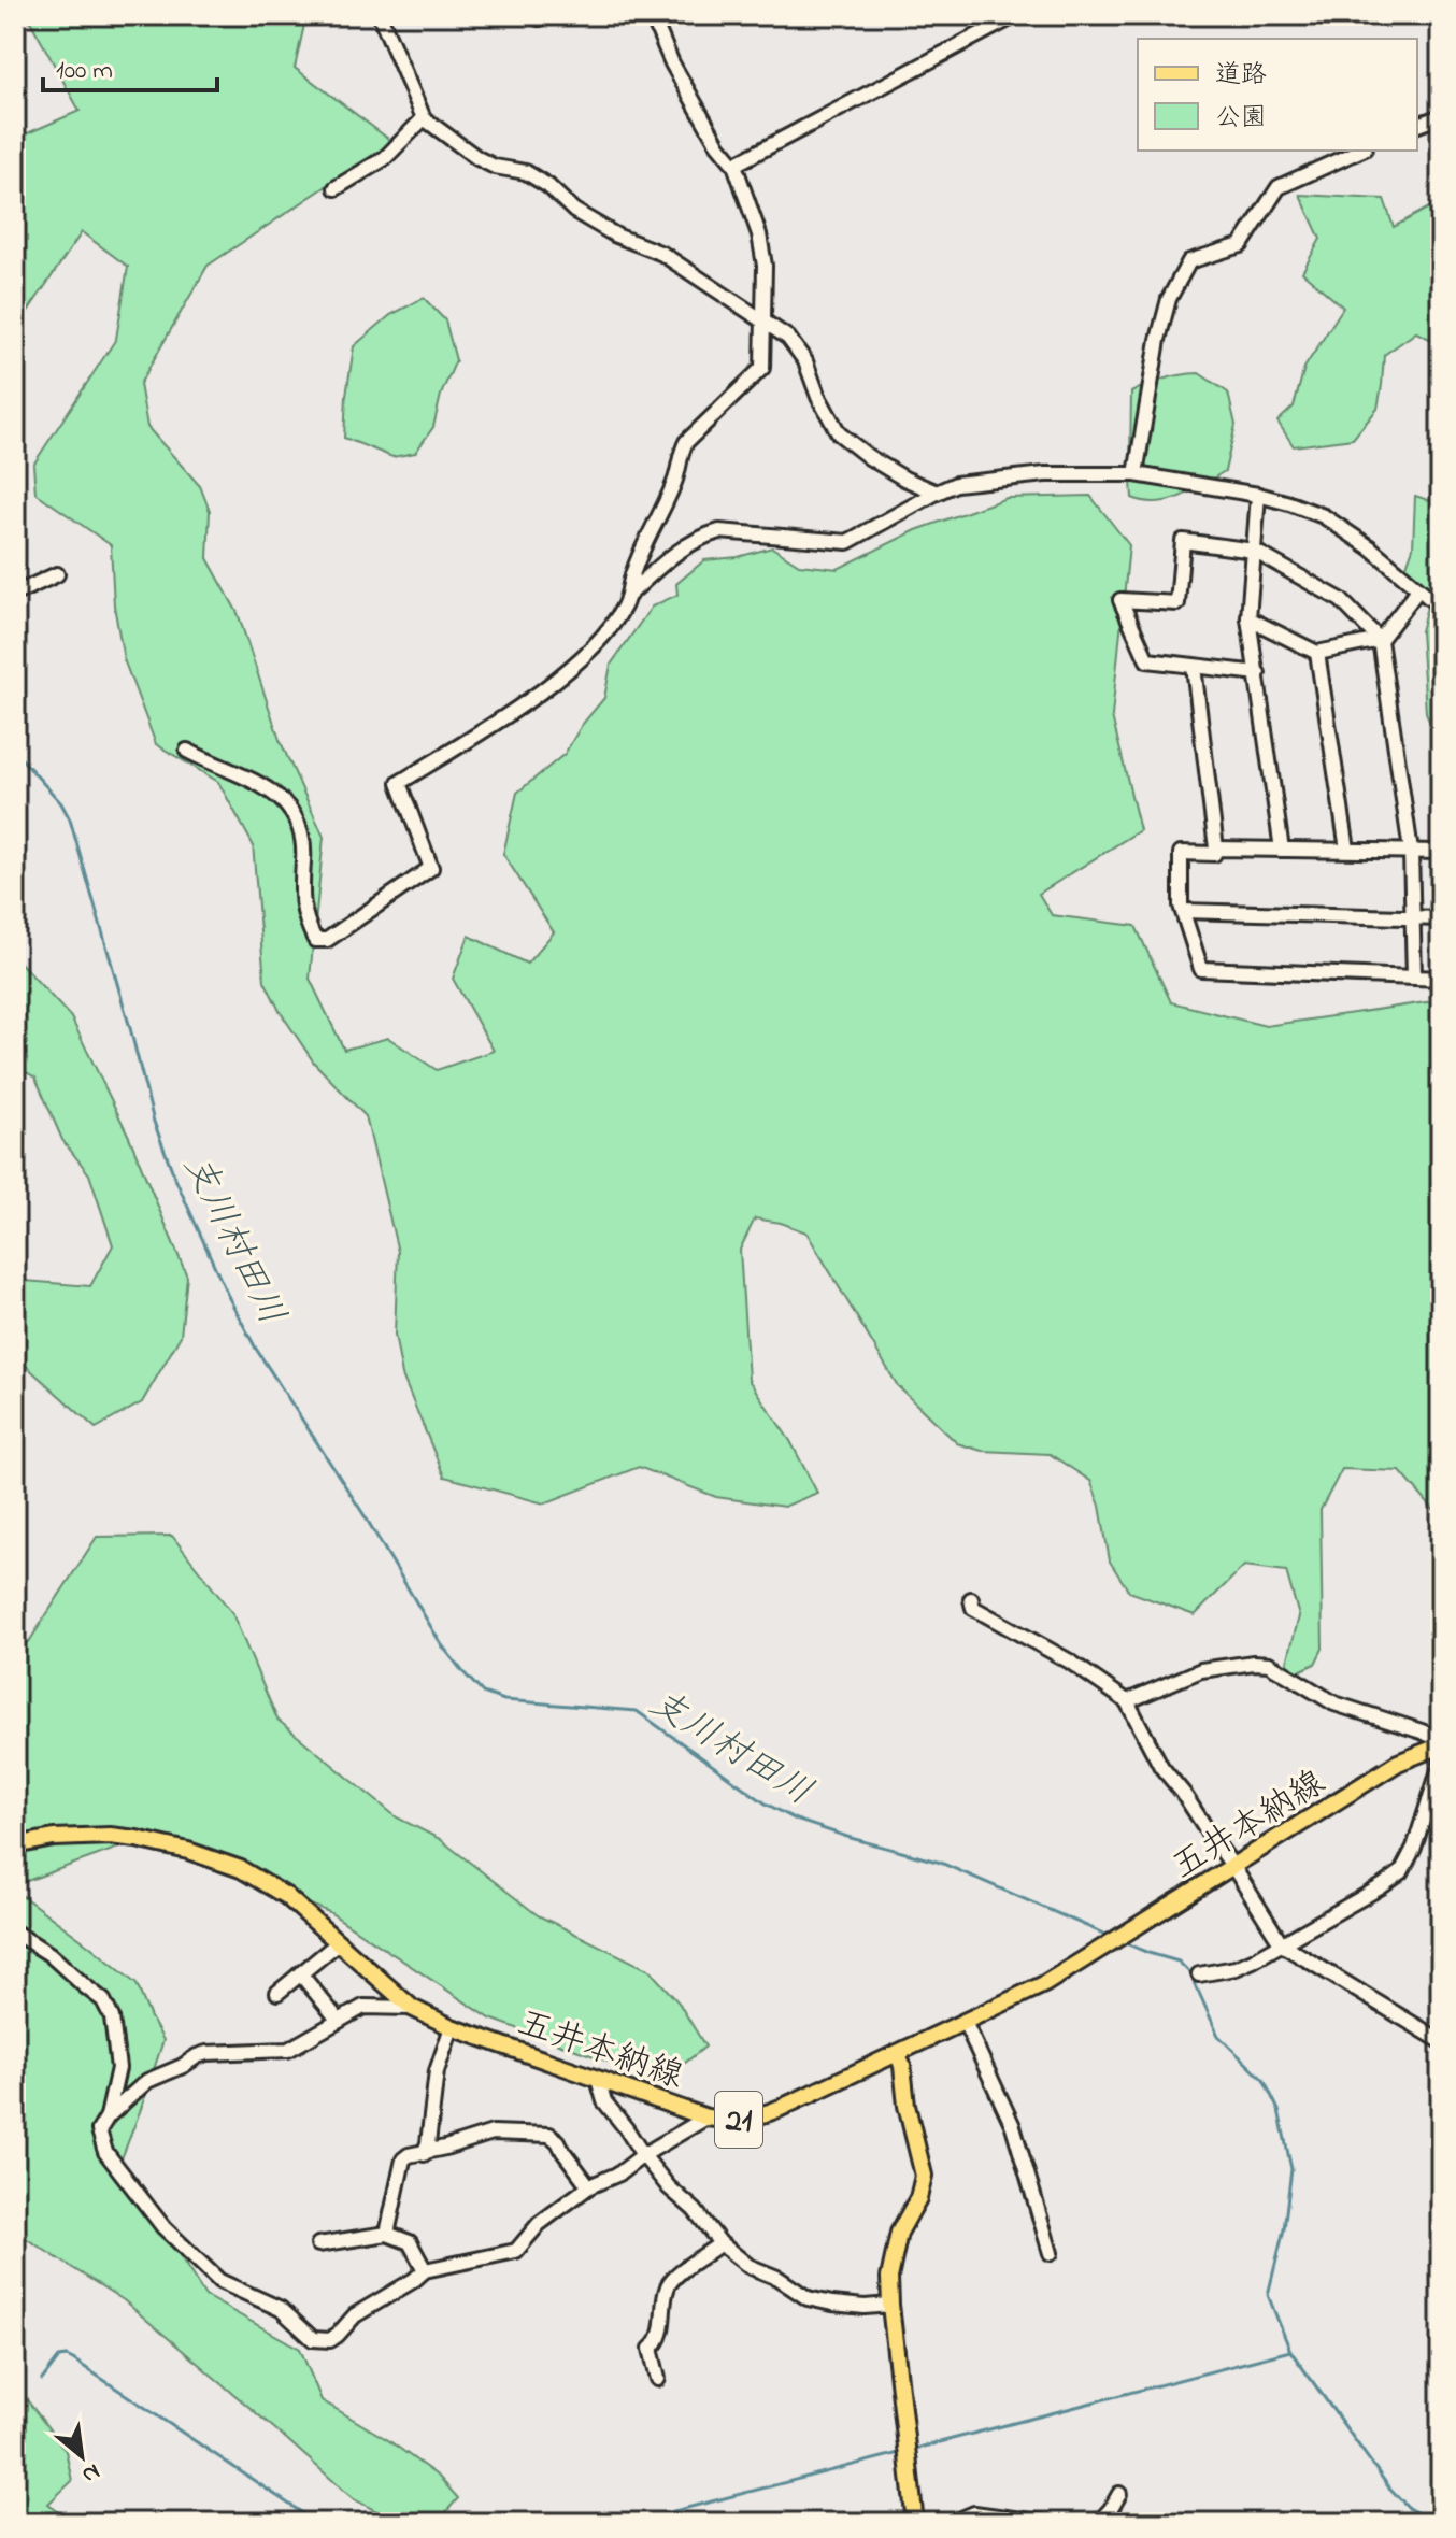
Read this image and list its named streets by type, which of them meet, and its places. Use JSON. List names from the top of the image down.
{
  "streets": {
    "main road": ["五井本納線", "21"]
  },
  "water": ["支川村田川"],
  "legend": ["道路", "公園"],
  "scale_bar": "100 m",
  "north": "bottom right"
}
